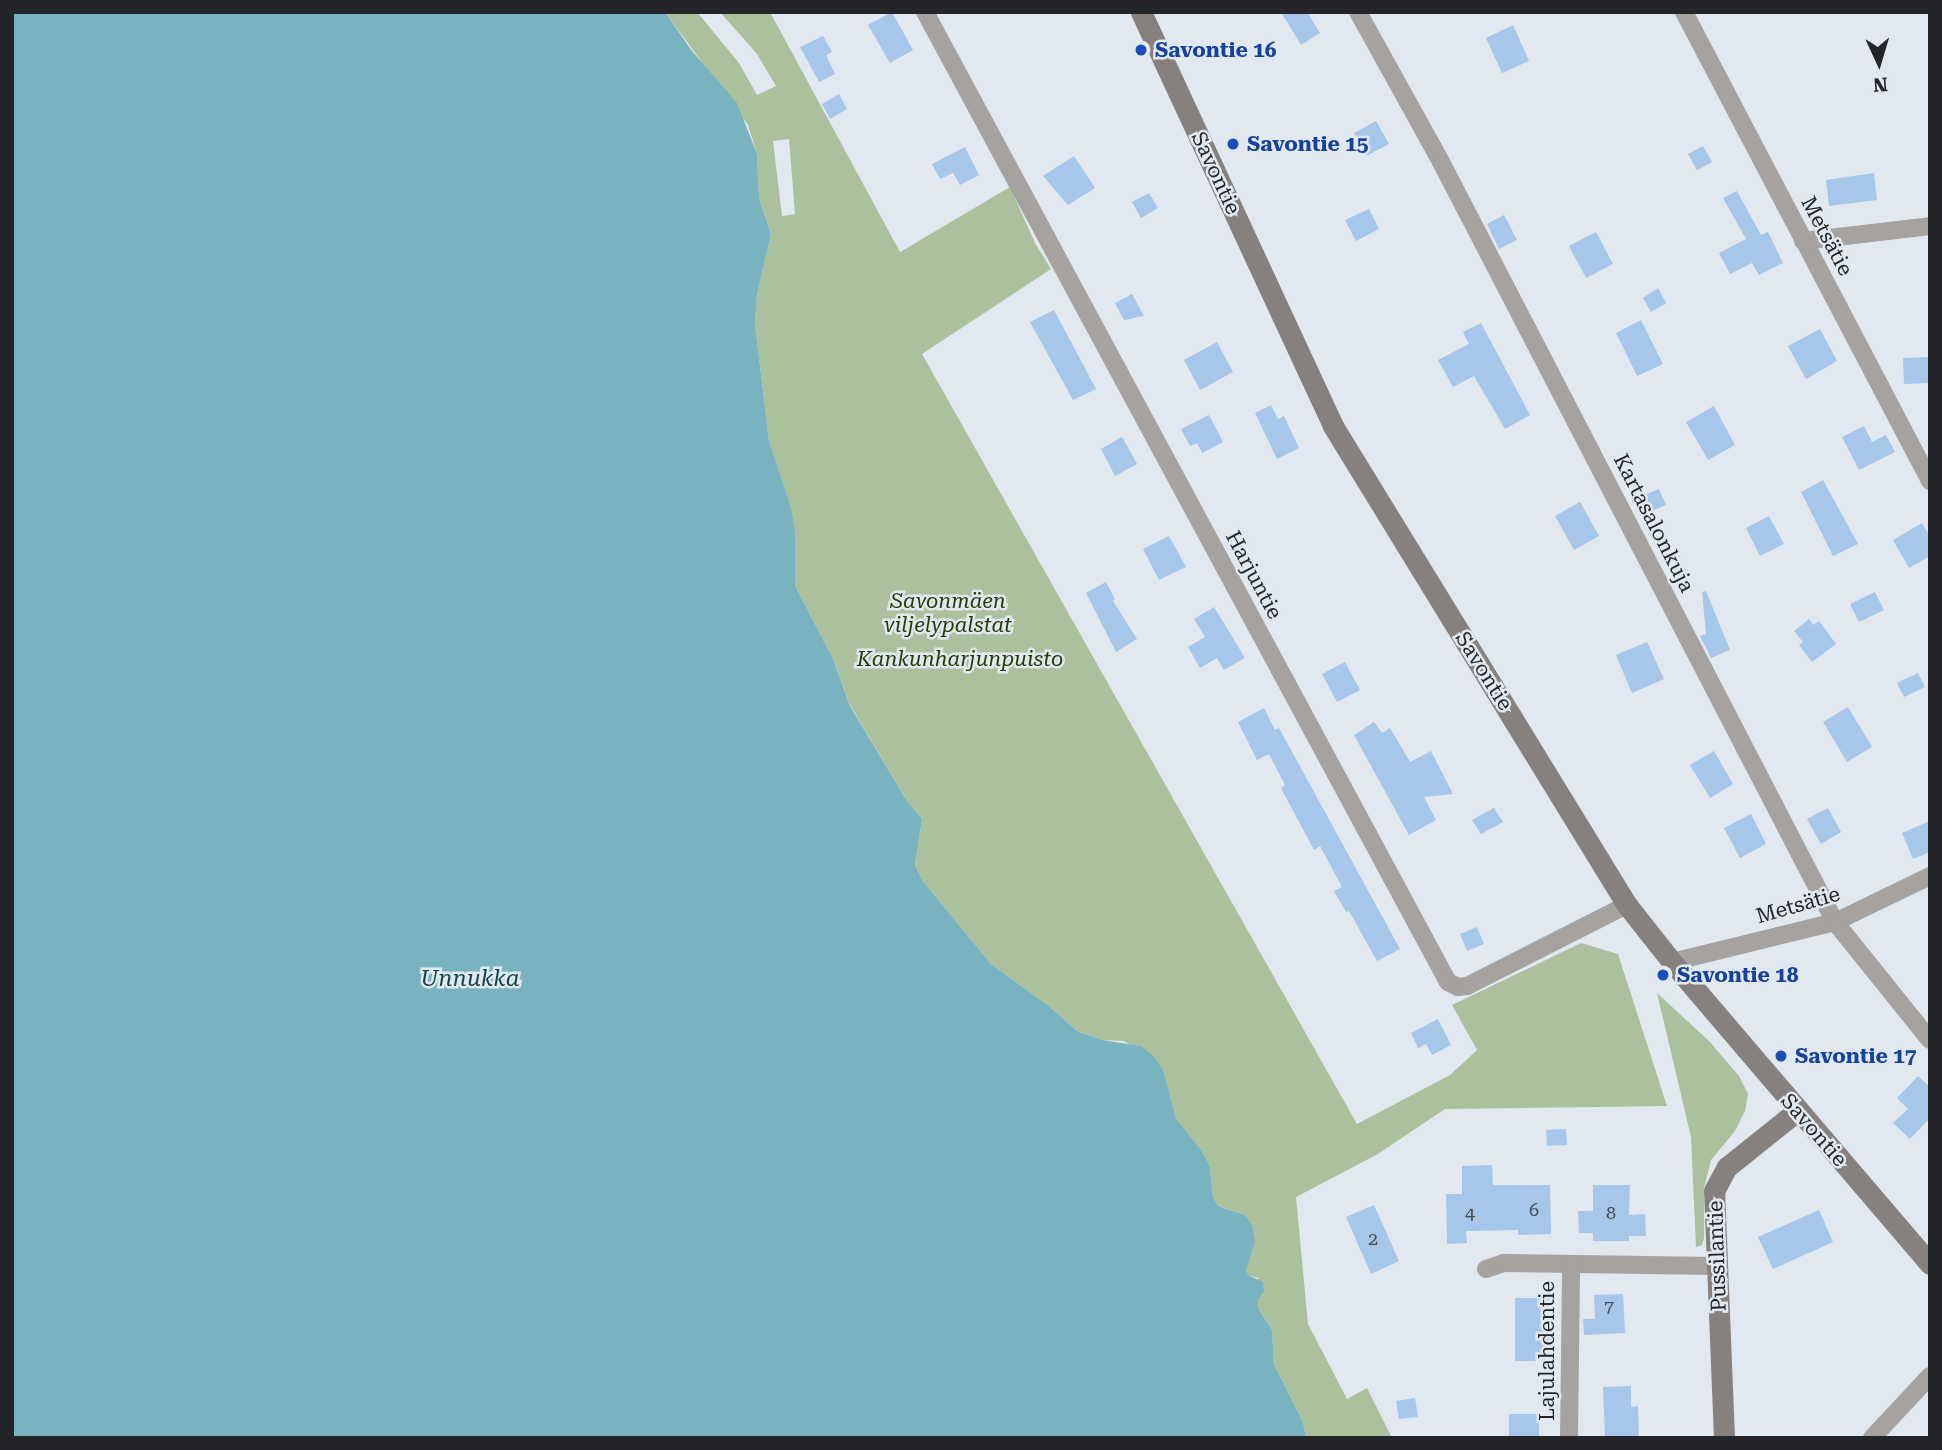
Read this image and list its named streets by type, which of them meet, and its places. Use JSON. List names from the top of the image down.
{
  "streets": {
    "street": [
      "Savontie",
      "Metsätie",
      "Kartasalonkuja",
      "Harjuntie",
      "Pussilantie",
      "Lajulahdentie"
    ]
  },
  "crossings": [
    ["Savontie", "Metsätie"],
    ["Savontie", "Harjuntie"],
    ["Savontie", "Pussilantie"],
    ["Metsätie", "Kartasalonkuja"],
    ["Pussilantie", "Lajulahdentie"]
  ],
  "water": ["Unnukka"],
  "parks": ["Savonmäen viljelypalstat", "Kankunharjunpuisto"],
  "places": [
    "Savontie 16",
    "Savontie 15",
    "Savontie 18",
    "Savontie 17"
  ],
  "house_numbers": [
    "6",
    "4",
    "8",
    "2",
    "7"
  ],
  "north": "bottom"
}
